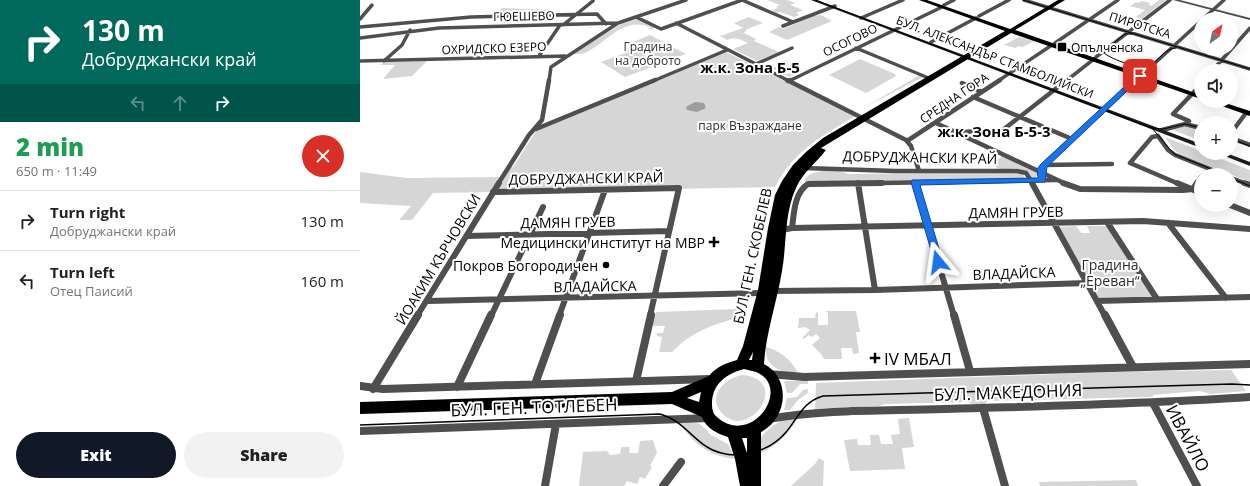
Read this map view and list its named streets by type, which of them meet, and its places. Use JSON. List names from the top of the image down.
{
  "streets": {
    "main road": ["БУЛ. АЛЕКСАНДЪР СТАМБОЛИЙСКИ", "БУЛ. ГЕН. СКОБЕЛЕВ", "БУЛ. ГЕН. ТОТЛЕБЕН"],
    "street": [
      "ГЮЕШЕВО",
      "ПИРОТСКА",
      "ОСОГОВО",
      "ОХРИДСКО ЕЗЕРО",
      "СРЕДНА ГОРА",
      "ДОБРУДЖАНСКИ КРАЙ",
      "ДАМЯН ГРУЕВ",
      "ЙОАКИМ КЪРЧОВСКИ",
      "ВЛАДАЙСКА",
      "БУЛ. МАКЕДОНИЯ",
      "ИВАЙЛО"
    ]
  },
  "crossings": [
    ["ГЮЕШЕВО", "ОХРИДСКО ЕЗЕРО"],
    ["ПИРОТСКА", "СРЕДНА ГОРА"],
    ["ОСОГОВО", "БУЛ. АЛЕКСАНДЪР СТАМБОЛИЙСКИ"],
    ["ОХРИДСКО ЕЗЕРО", "ЙОАКИМ КЪРЧОВСКИ"],
    ["БУЛ. АЛЕКСАНДЪР СТАМБОЛИЙСКИ", "СРЕДНА ГОРА"],
    ["БУЛ. АЛЕКСАНДЪР СТАМБОЛИЙСКИ", "БУЛ. ГЕН. СКОБЕЛЕВ"],
    ["ДОБРУДЖАНСКИ КРАЙ", "ДАМЯН ГРУЕВ"],
    ["ДОБРУДЖАНСКИ КРАЙ", "БУЛ. ГЕН. СКОБЕЛЕВ"],
    ["ДОБРУДЖАНСКИ КРАЙ", "ЙОАКИМ КЪРЧОВСКИ"],
    ["ДАМЯН ГРУЕВ", "БУЛ. ГЕН. СКОБЕЛЕВ"],
    ["ДАМЯН ГРУЕВ", "ЙОАКИМ КЪРЧОВСКИ"],
    ["БУЛ. ГЕН. СКОБЕЛЕВ", "ВЛАДАЙСКА"],
    ["БУЛ. ГЕН. СКОБЕЛЕВ", "БУЛ. МАКЕДОНИЯ"],
    ["БУЛ. ГЕН. СКОБЕЛЕВ", "БУЛ. ГЕН. ТОТЛЕБЕН"],
    ["ЙОАКИМ КЪРЧОВСКИ", "ВЛАДАЙСКА"],
    ["ЙОАКИМ КЪРЧОВСКИ", "БУЛ. ГЕН. ТОТЛЕБЕН"],
    ["БУЛ. МАКЕДОНИЯ", "БУЛ. ГЕН. ТОТЛЕБЕН"],
    ["БУЛ. МАКЕДОНИЯ", "ИВАЙЛО"]
  ],
  "districts": ["ж.к. Зона Б-5", "ж.к. Зона Б-5-3"],
  "parks": ["Градина на доброто", "парк Възраждане", "Градина „Ереван“"],
  "places": {
    "transit": ["Опълченска"],
    "health": ["Медицински институт на МВР", "IV МБАЛ"],
    "other": ["Покров Богородичен"]
  },
  "north": "top right",
  "page": {
    "turn": ["130 m", "Добруджански край"],
    "map_buttons": ["+", "−"],
    "heading": ["2 min", "650 m · 11:49"],
    "list": [
      {
        "name": "Turn right",
        "note": "Добруджански край",
        "value": "130 m"
      },
      {
        "name": "Turn left",
        "note": "Отец Паисий",
        "value": "160 m"
      }
    ],
    "buttons": ["Exit", "Share"]
  }
}
